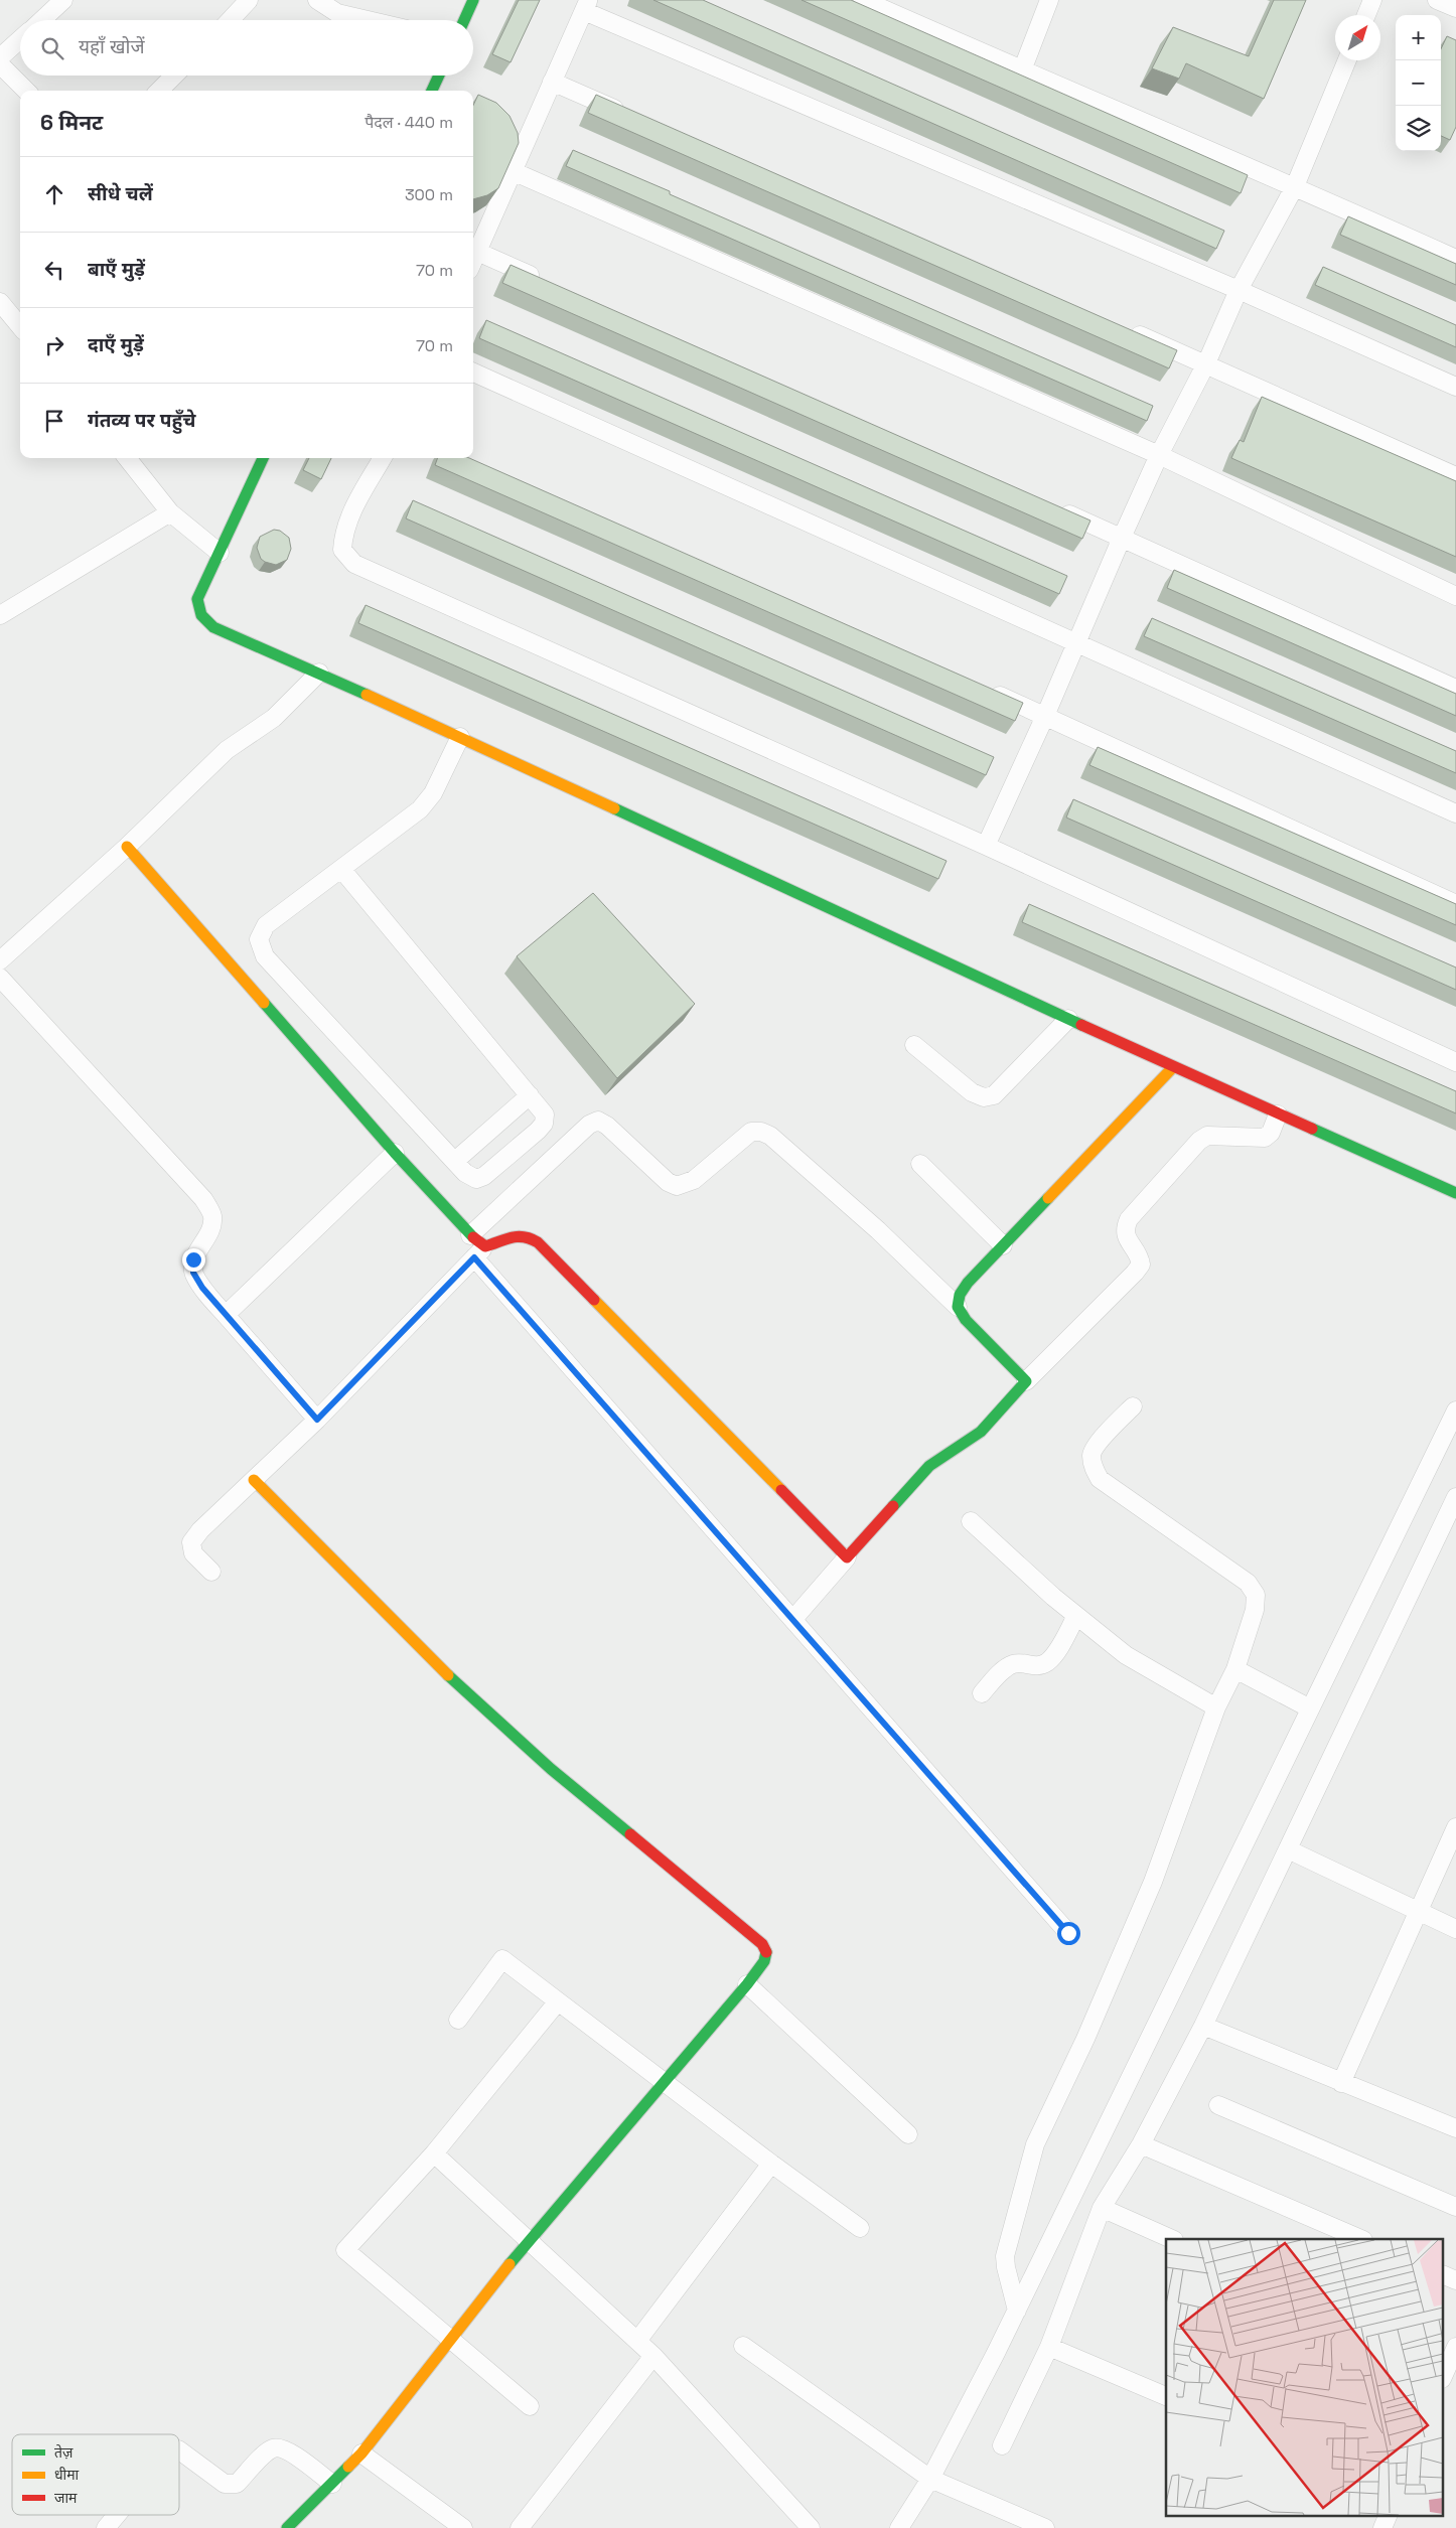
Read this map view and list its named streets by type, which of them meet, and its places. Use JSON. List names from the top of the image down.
{
  "legend": ["तेज़", "धीमा", "जाम"],
  "north": "top right",
  "page": {
    "map_buttons": ["+", "−"],
    "search": "यहाँ खोजें",
    "heading": ["6 मिनट", "पैदल · 440 m"],
    "list": [
      ["सीधे चलें", "300 m"],
      ["बाएँ मुड़ें", "70 m"],
      ["दाएँ मुड़ें", "70 m"],
      "गंतव्य पर पहुँचे"
    ]
  }
}
